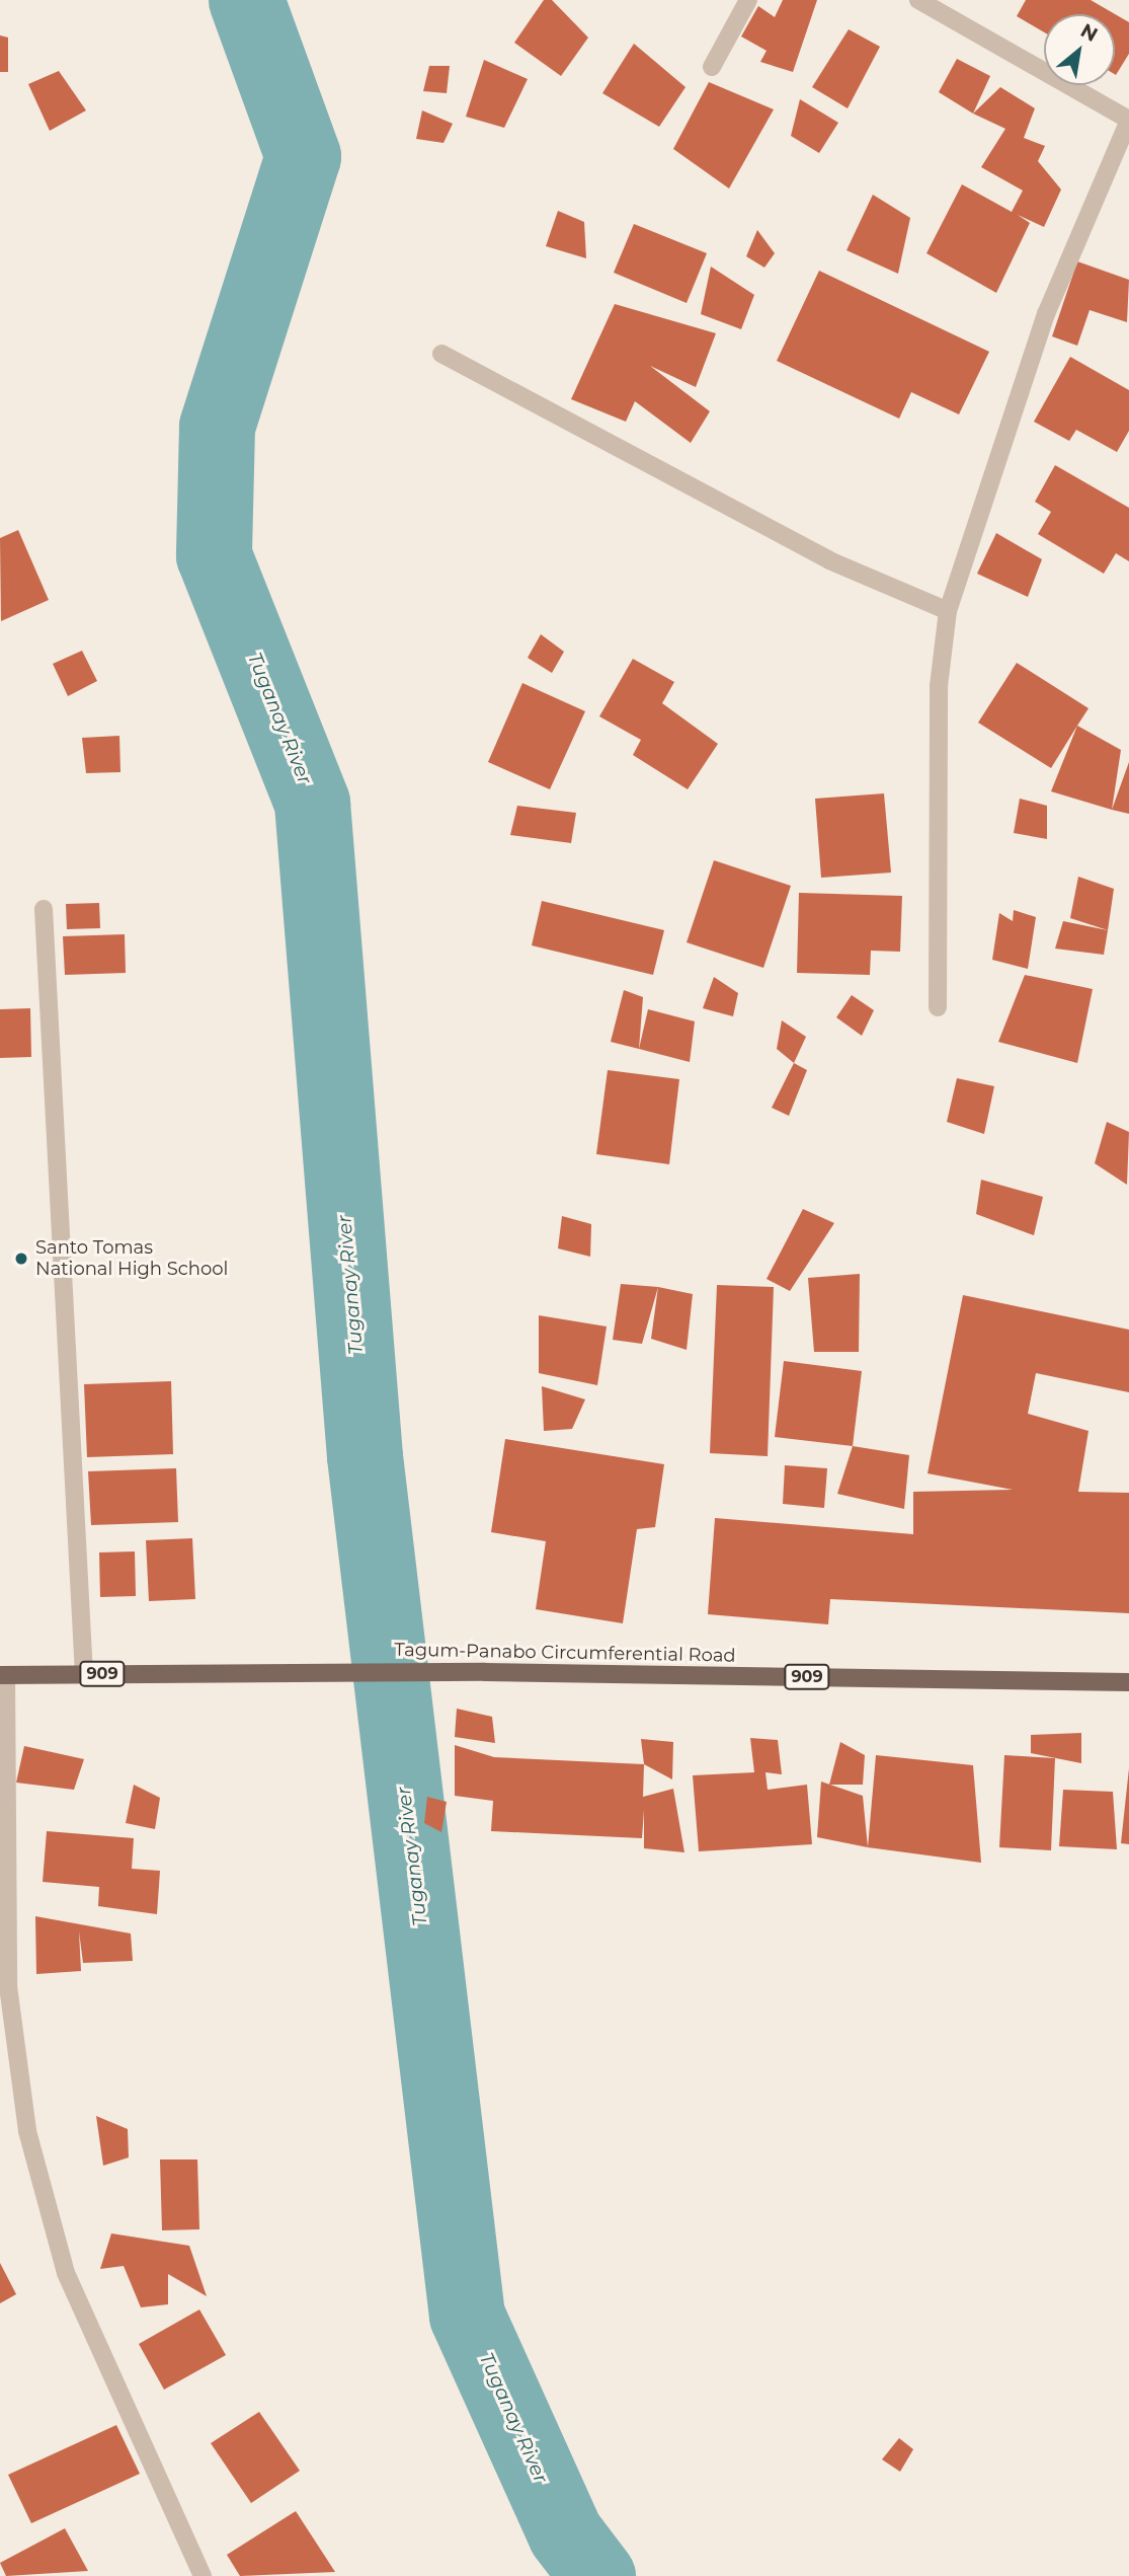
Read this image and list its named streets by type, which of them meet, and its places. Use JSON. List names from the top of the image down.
{
  "streets": {
    "main road": ["Tagum-Panabo Circumferential Road", "909"]
  },
  "water": ["Tuganay River"],
  "places": ["Santo Tomas National High School"],
  "north": "top right"
}
